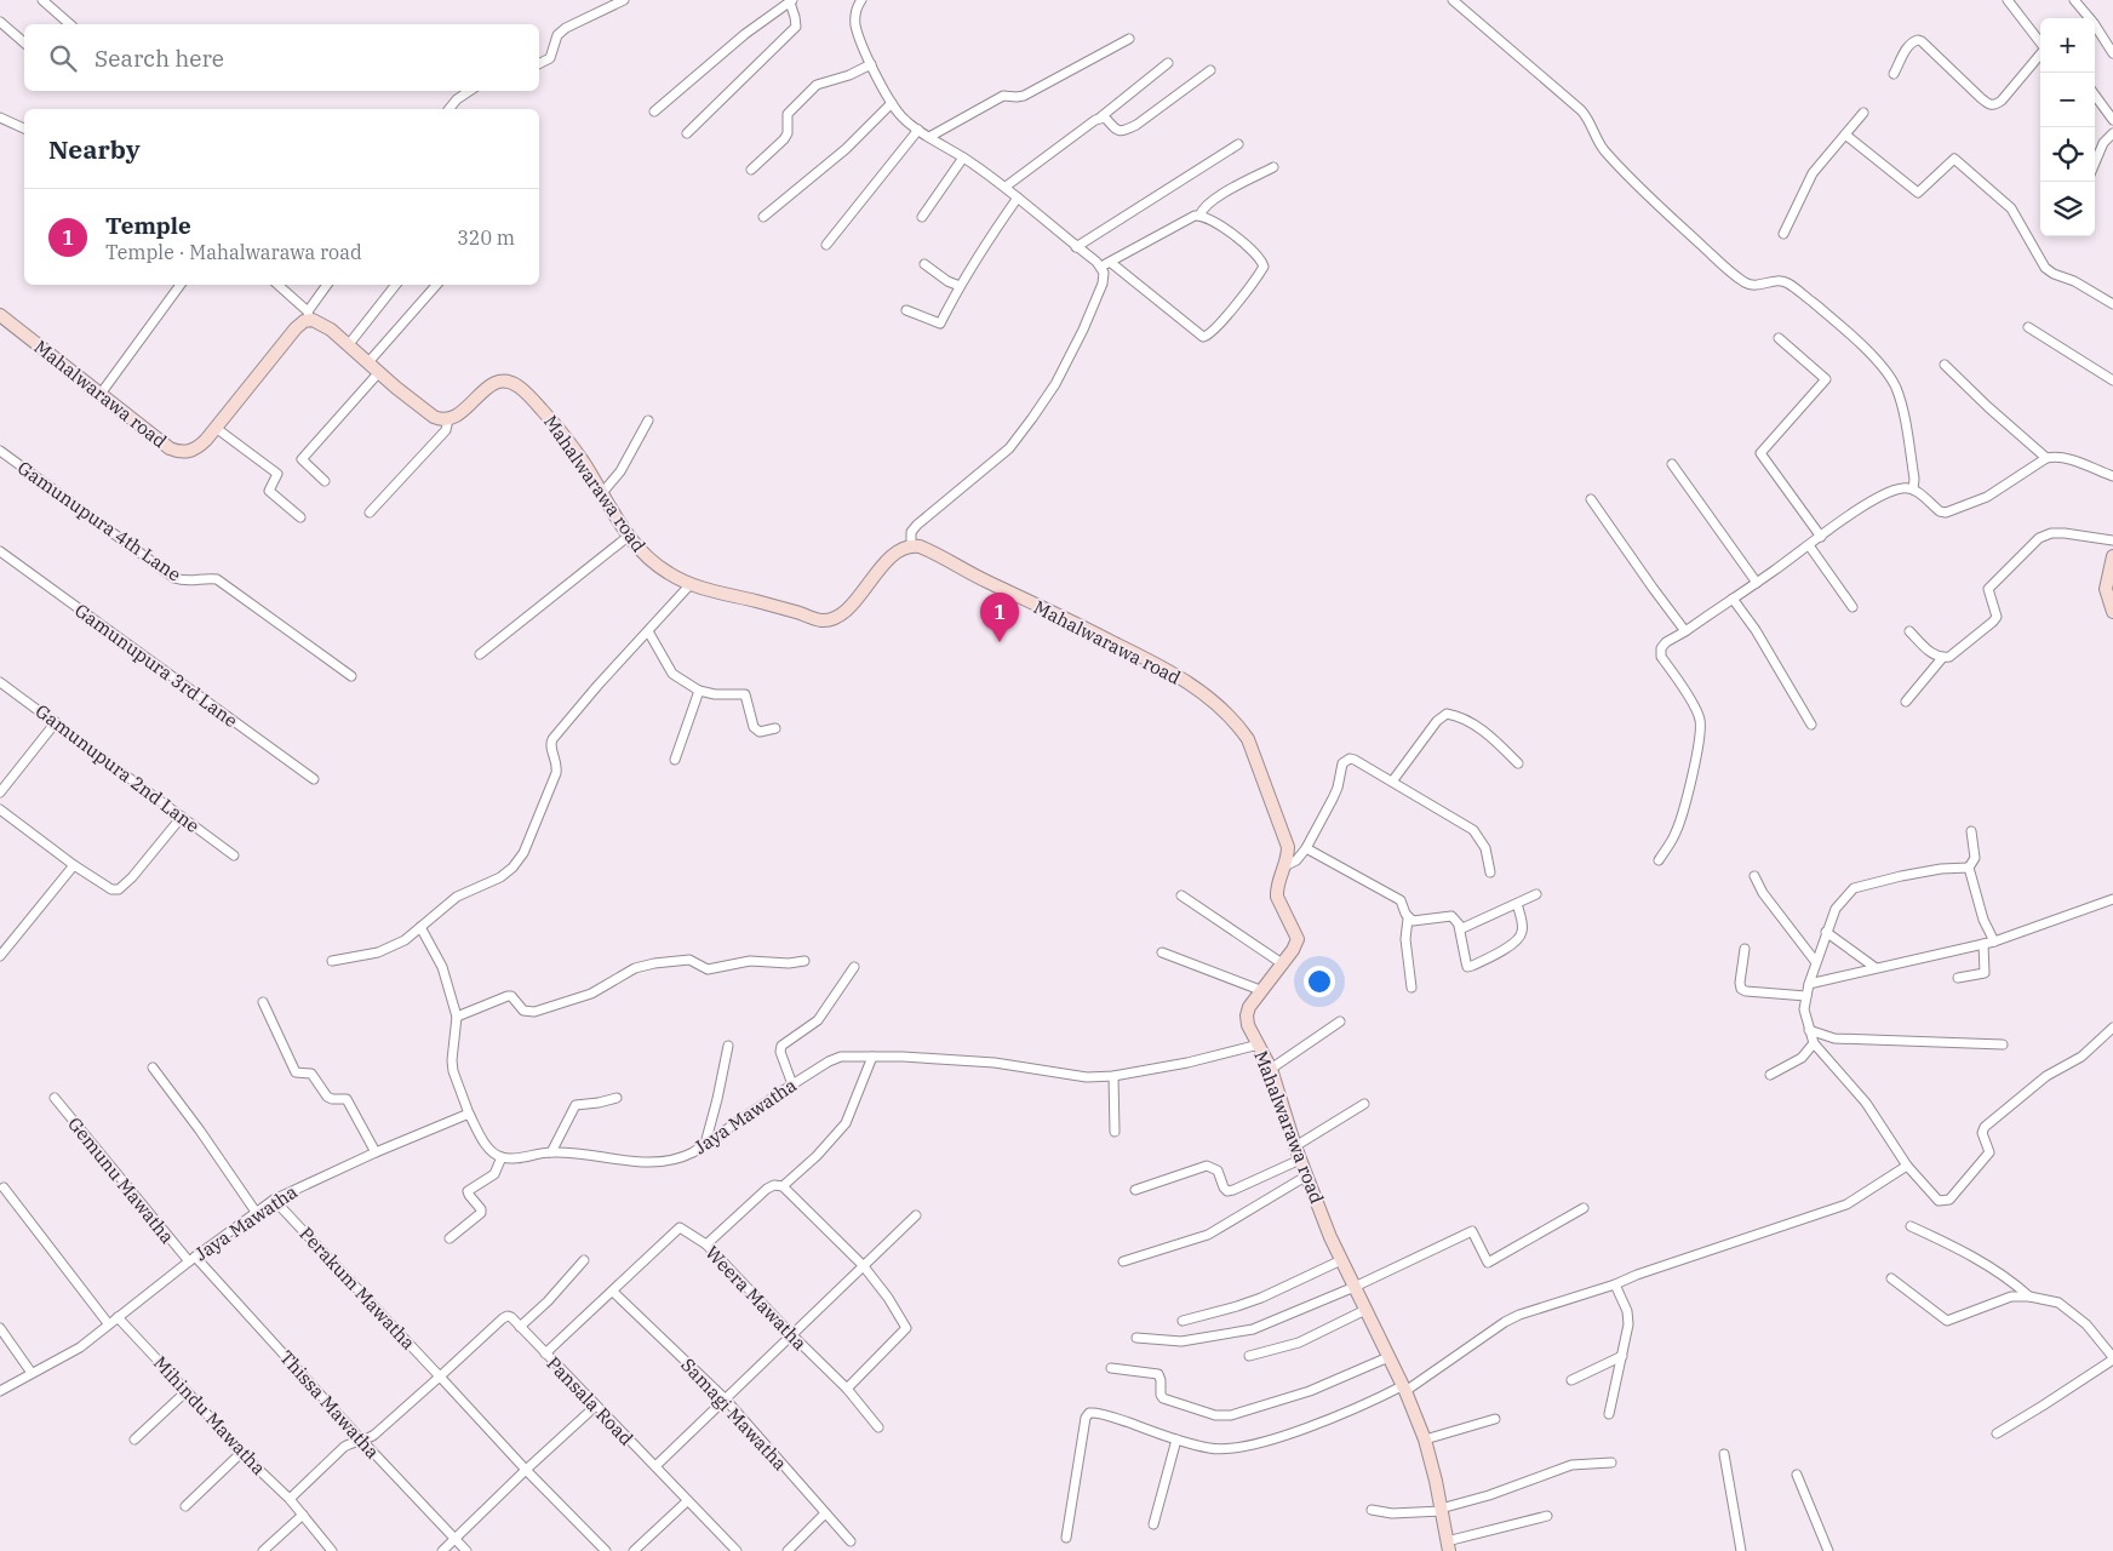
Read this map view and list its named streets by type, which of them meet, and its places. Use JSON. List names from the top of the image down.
{
  "streets": {
    "street": [
      "Mahalwarawa road",
      "Gamunupura 4th Lane",
      "Gamunupura 3rd Lane",
      "Gamunupura 2nd Lane",
      "Jaya Mawatha",
      "Gemunu Mawatha",
      "Perakum Mawatha",
      "Weera Mawatha",
      "Pansala Road",
      "Thissa Mawatha",
      "Samagi Mawatha",
      "Mihindu Mawatha"
    ]
  },
  "crossings": [
    ["Mahalwarawa road", "Jaya Mawatha"],
    ["Jaya Mawatha", "Gemunu Mawatha"],
    ["Jaya Mawatha", "Perakum Mawatha"],
    ["Jaya Mawatha", "Thissa Mawatha"],
    ["Jaya Mawatha", "Mihindu Mawatha"],
    ["Gemunu Mawatha", "Thissa Mawatha"],
    ["Weera Mawatha", "Pansala Road"],
    ["Weera Mawatha", "Samagi Mawatha"]
  ],
  "page": {
    "map_buttons": ["+", "−"],
    "search": "Search here",
    "heading": "Nearby",
    "list": [
      {
        "mark": "1",
        "name": "Temple",
        "note": "Temple · Mahalwarawa road",
        "value": "320 m"
      }
    ],
    "pins": "1"
  }
}
